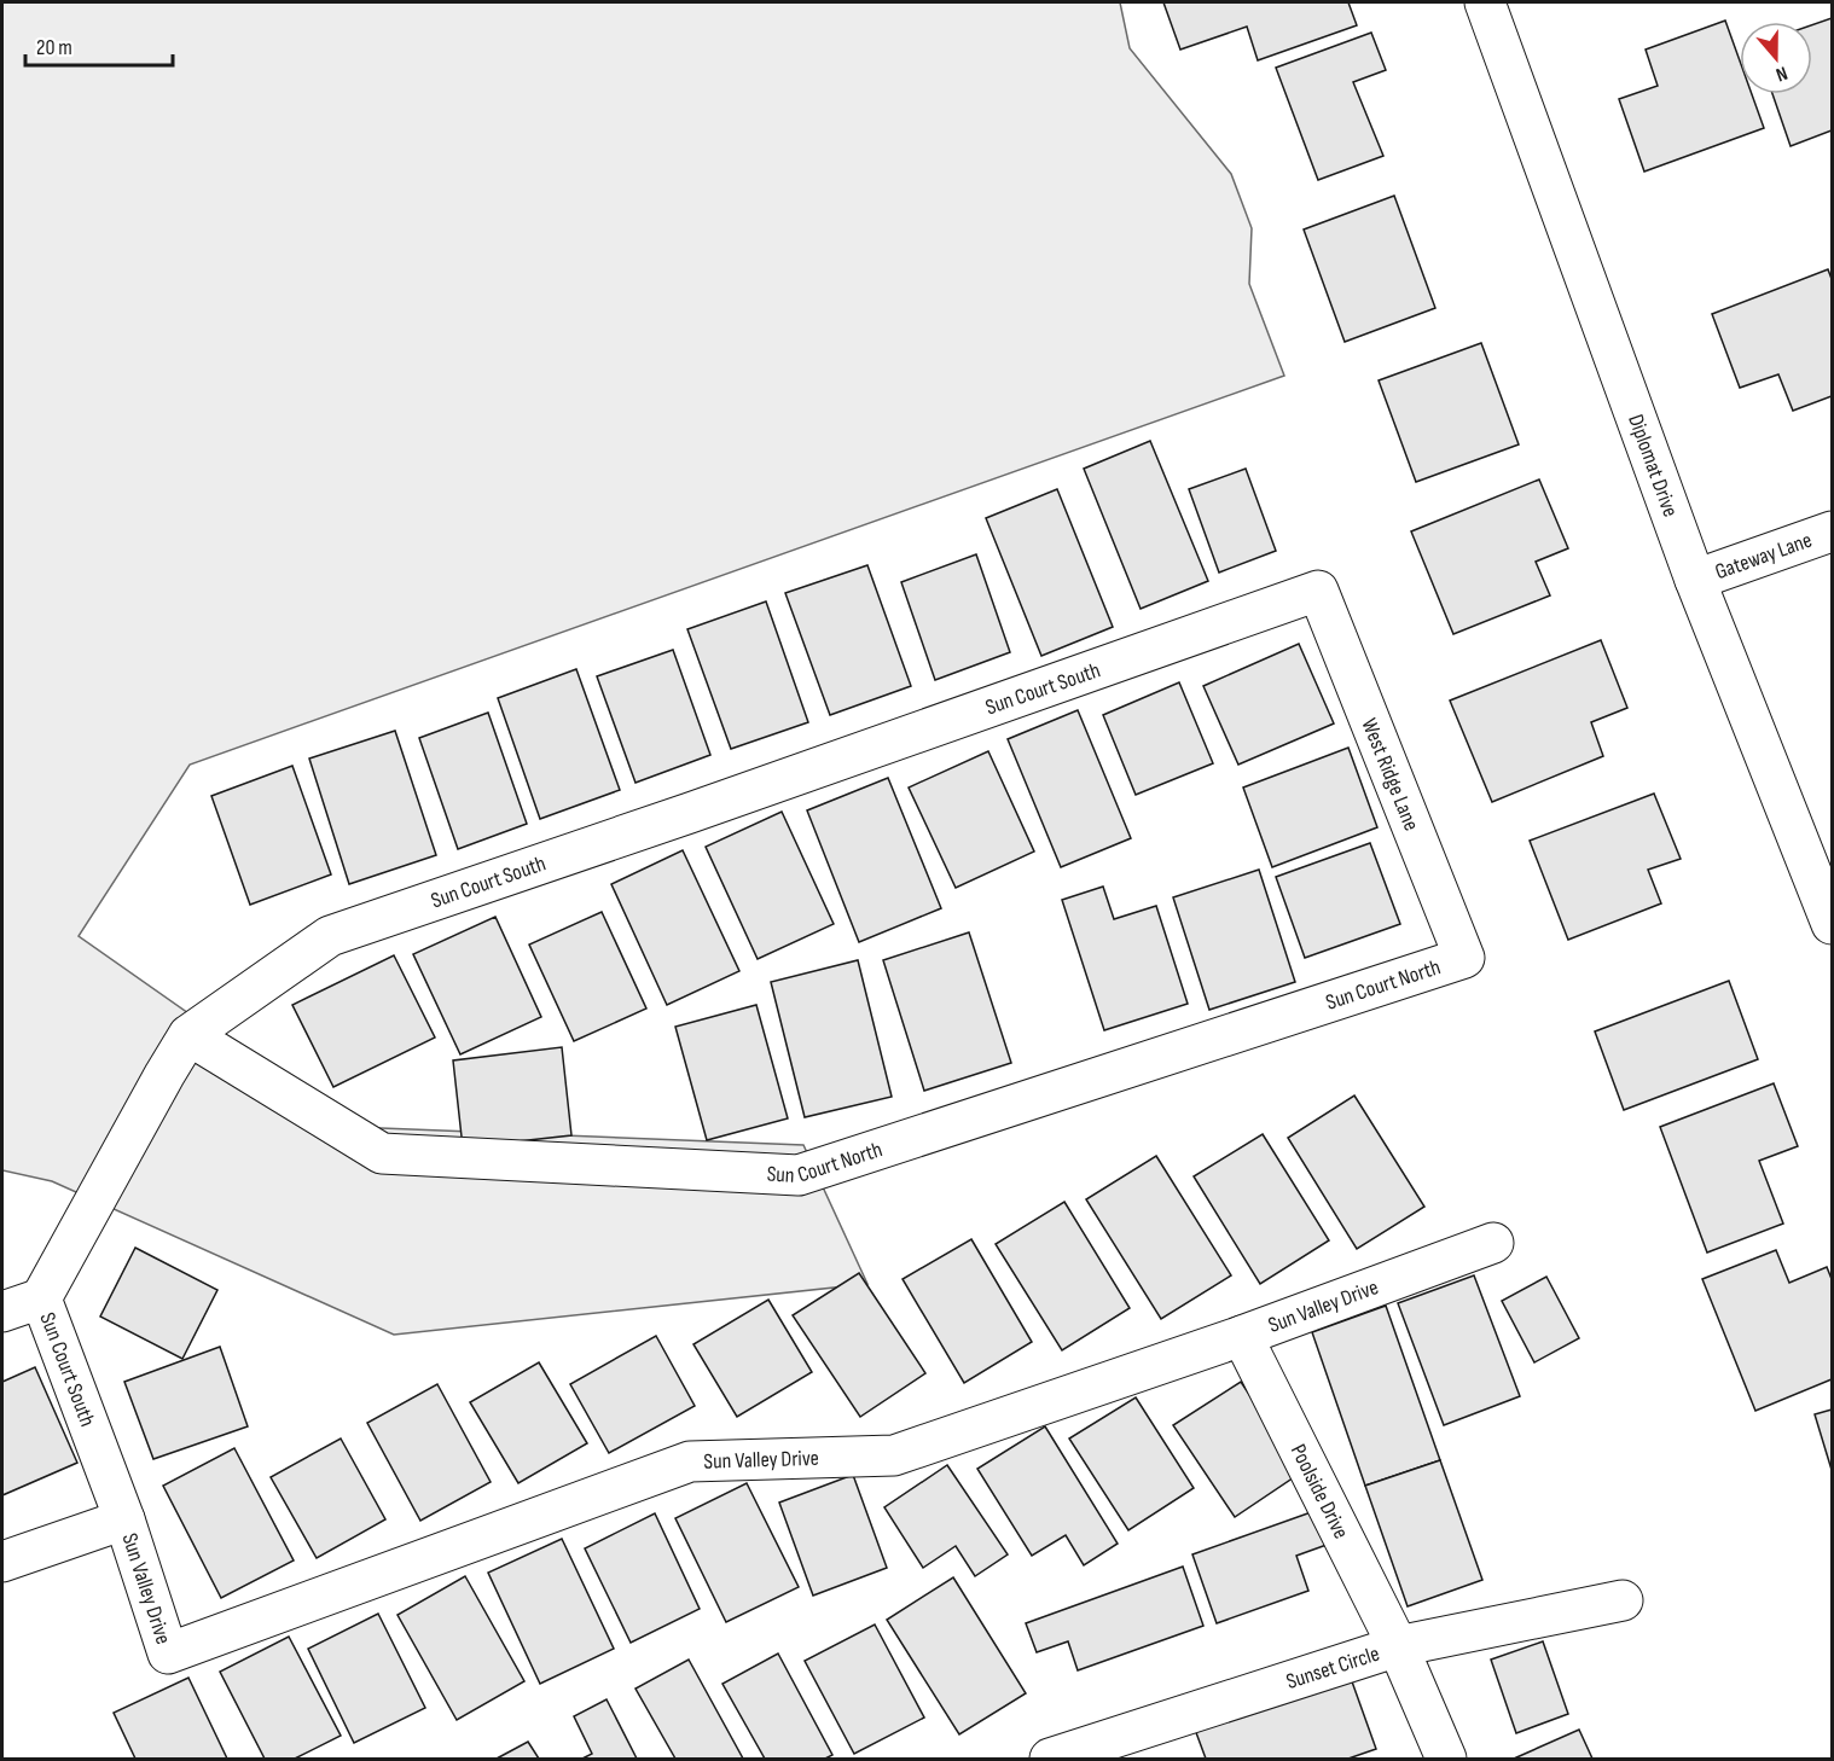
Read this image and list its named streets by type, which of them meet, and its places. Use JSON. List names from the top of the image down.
{
  "streets": {
    "street": [
      "Diplomat Drive",
      "Gateway Lane",
      "Sun Court South",
      "West Ridge Lane",
      "Sun Court North",
      "Sun Valley Drive",
      "Poolside Drive",
      "Sunset Circle"
    ]
  },
  "crossings": [
    ["Diplomat Drive", "Gateway Lane"],
    ["Sun Court South", "West Ridge Lane"],
    ["Sun Court South", "Sun Court North"],
    ["Sun Court South", "Sun Valley Drive"],
    ["West Ridge Lane", "Sun Court North"],
    ["Sun Valley Drive", "Poolside Drive"],
    ["Poolside Drive", "Sunset Circle"]
  ],
  "scale_bar": "20 m",
  "north": "bottom"
}
